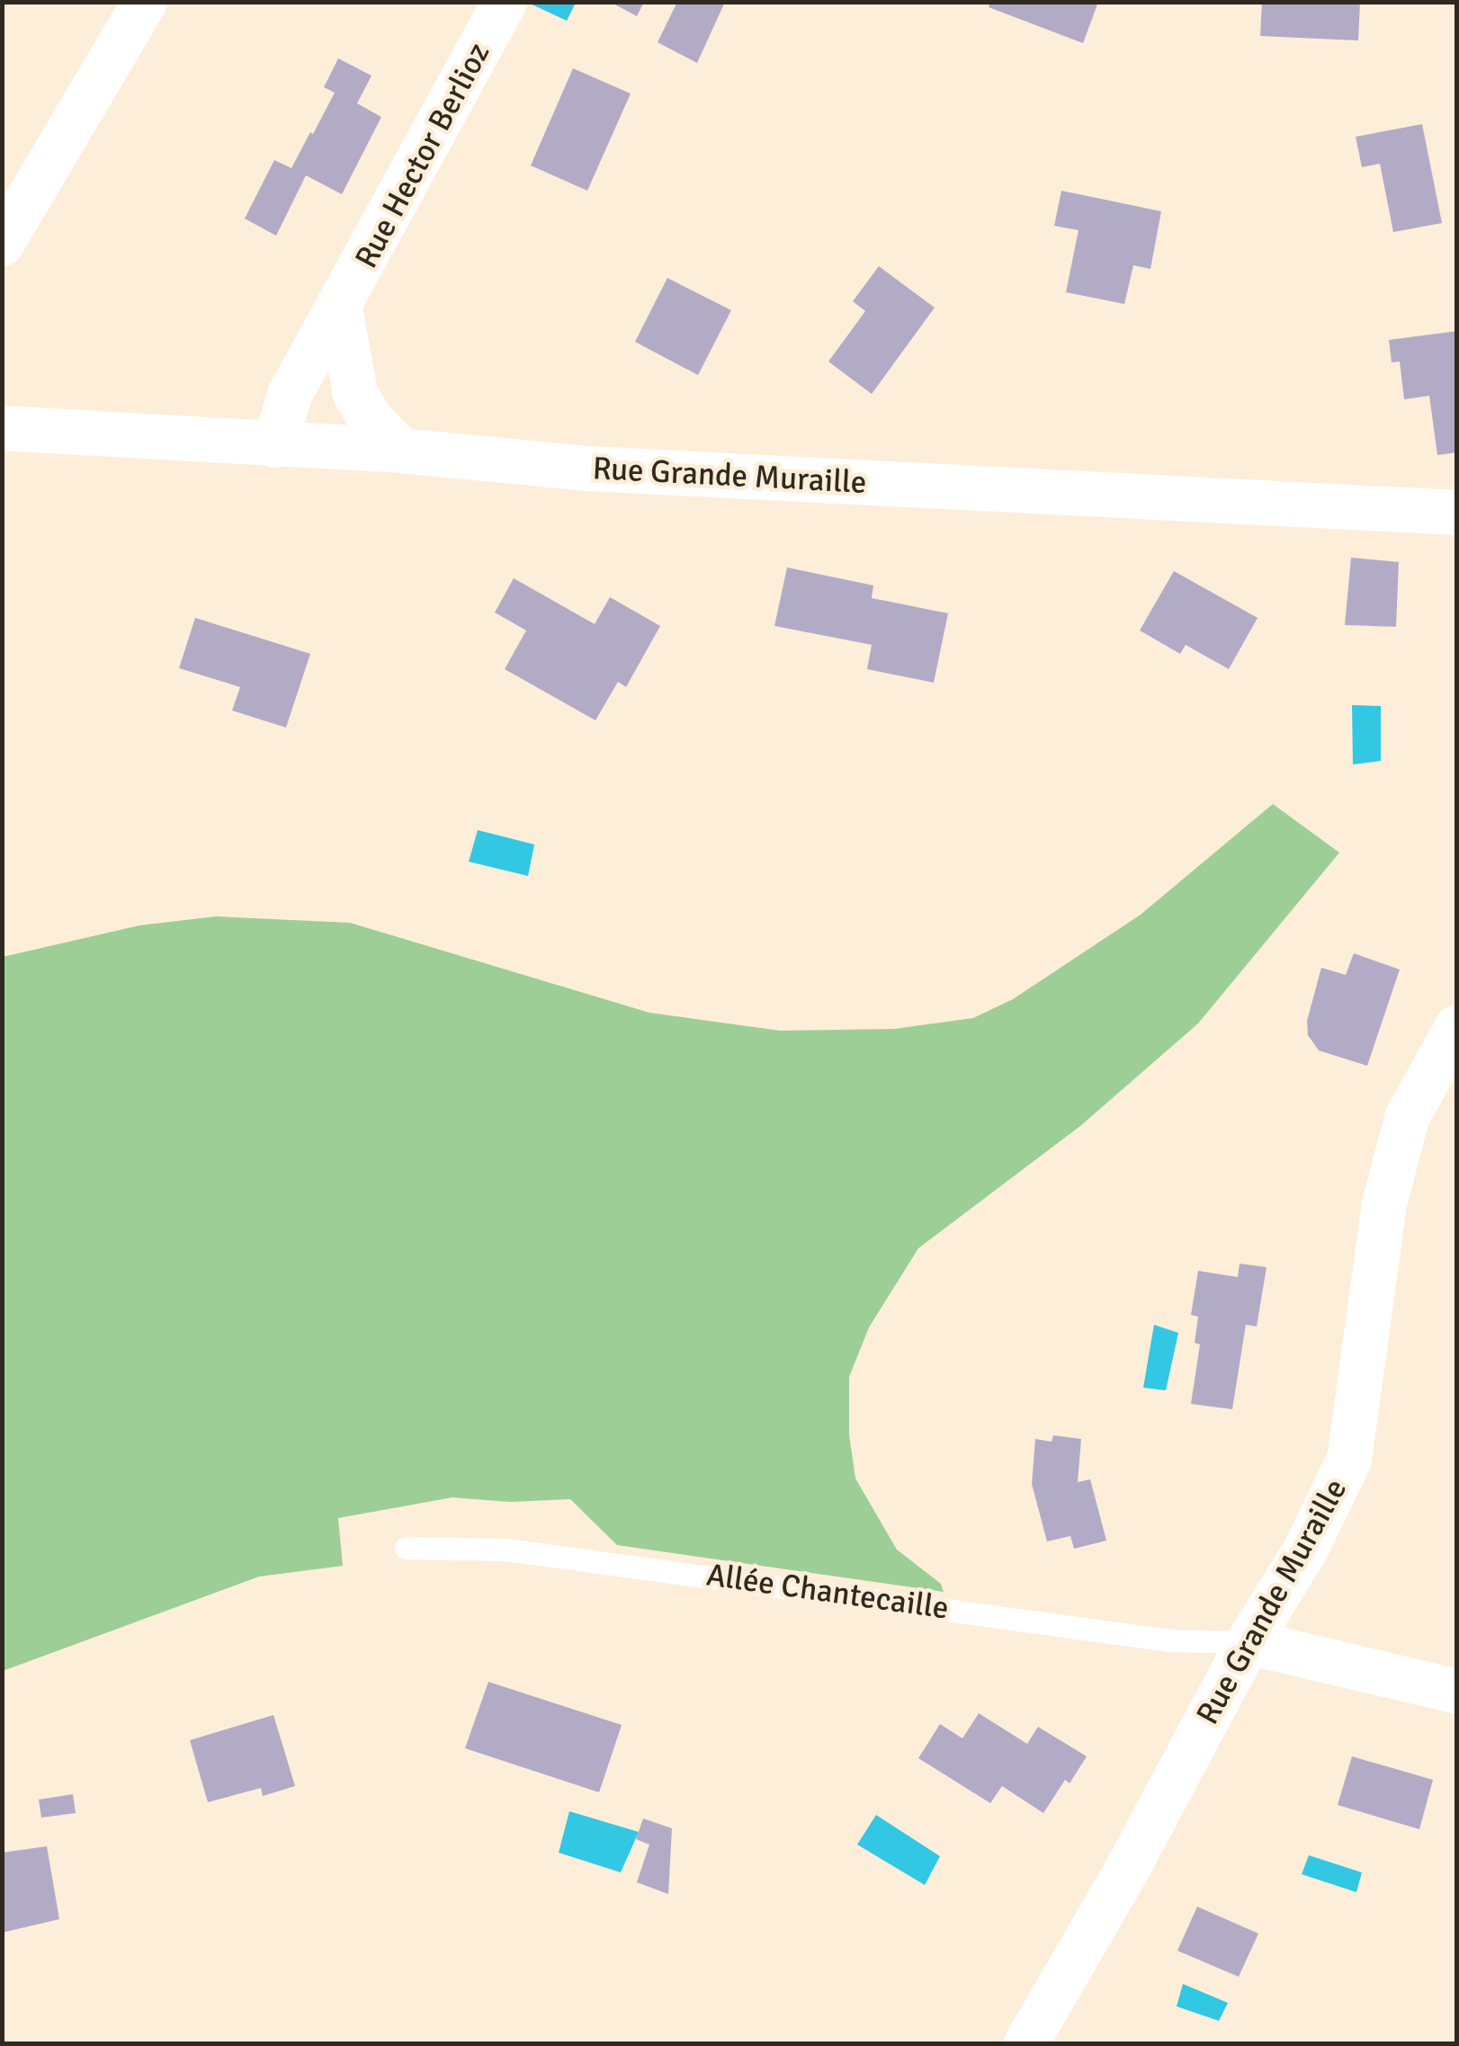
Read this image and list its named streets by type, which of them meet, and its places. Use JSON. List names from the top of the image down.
{
  "streets": {
    "street": ["Rue Hector Berlioz", "Rue Grande Muraille"],
    "lane": ["Allée Chantecaille"]
  },
  "crossings": [
    ["Rue Hector Berlioz", "Rue Grande Muraille"],
    ["Rue Grande Muraille", "Allée Chantecaille"]
  ]
}
